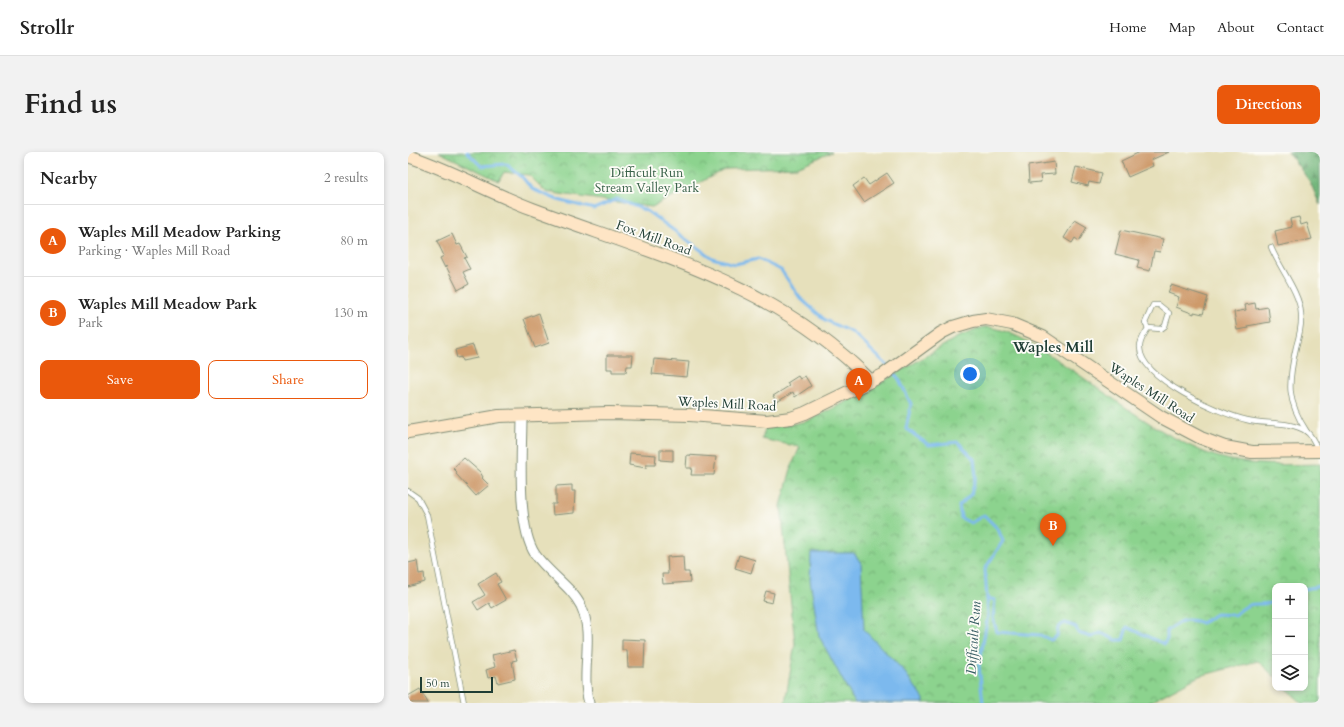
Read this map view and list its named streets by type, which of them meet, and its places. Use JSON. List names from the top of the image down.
{
  "streets": {
    "main road": ["Fox Mill Road", "Waples Mill Road"]
  },
  "crossings": [
    ["Fox Mill Road", "Waples Mill Road"]
  ],
  "districts": ["Waples Mill"],
  "water": ["Difficult Run"],
  "parks": ["Difficult Run Stream Valley Park"],
  "scale_bar": "50 m",
  "page": {
    "header": "Strollr",
    "nav": [
      "Home",
      "Map",
      "About",
      "Contact"
    ],
    "title": "Find us",
    "buttons": [
      "Directions",
      ["Save", "Share"]
    ],
    "heading": ["Nearby", "2 results"],
    "list": [
      {
        "mark": "A",
        "name": "Waples Mill Meadow Parking",
        "note": "Parking · Waples Mill Road",
        "value": "80 m"
      },
      {
        "mark": "B",
        "name": "Waples Mill Meadow Park",
        "note": "Park",
        "value": "130 m"
      }
    ],
    "pins": ["A", "B"],
    "map_buttons": ["+", "−"],
    "scale": "50 m"
  }
}
